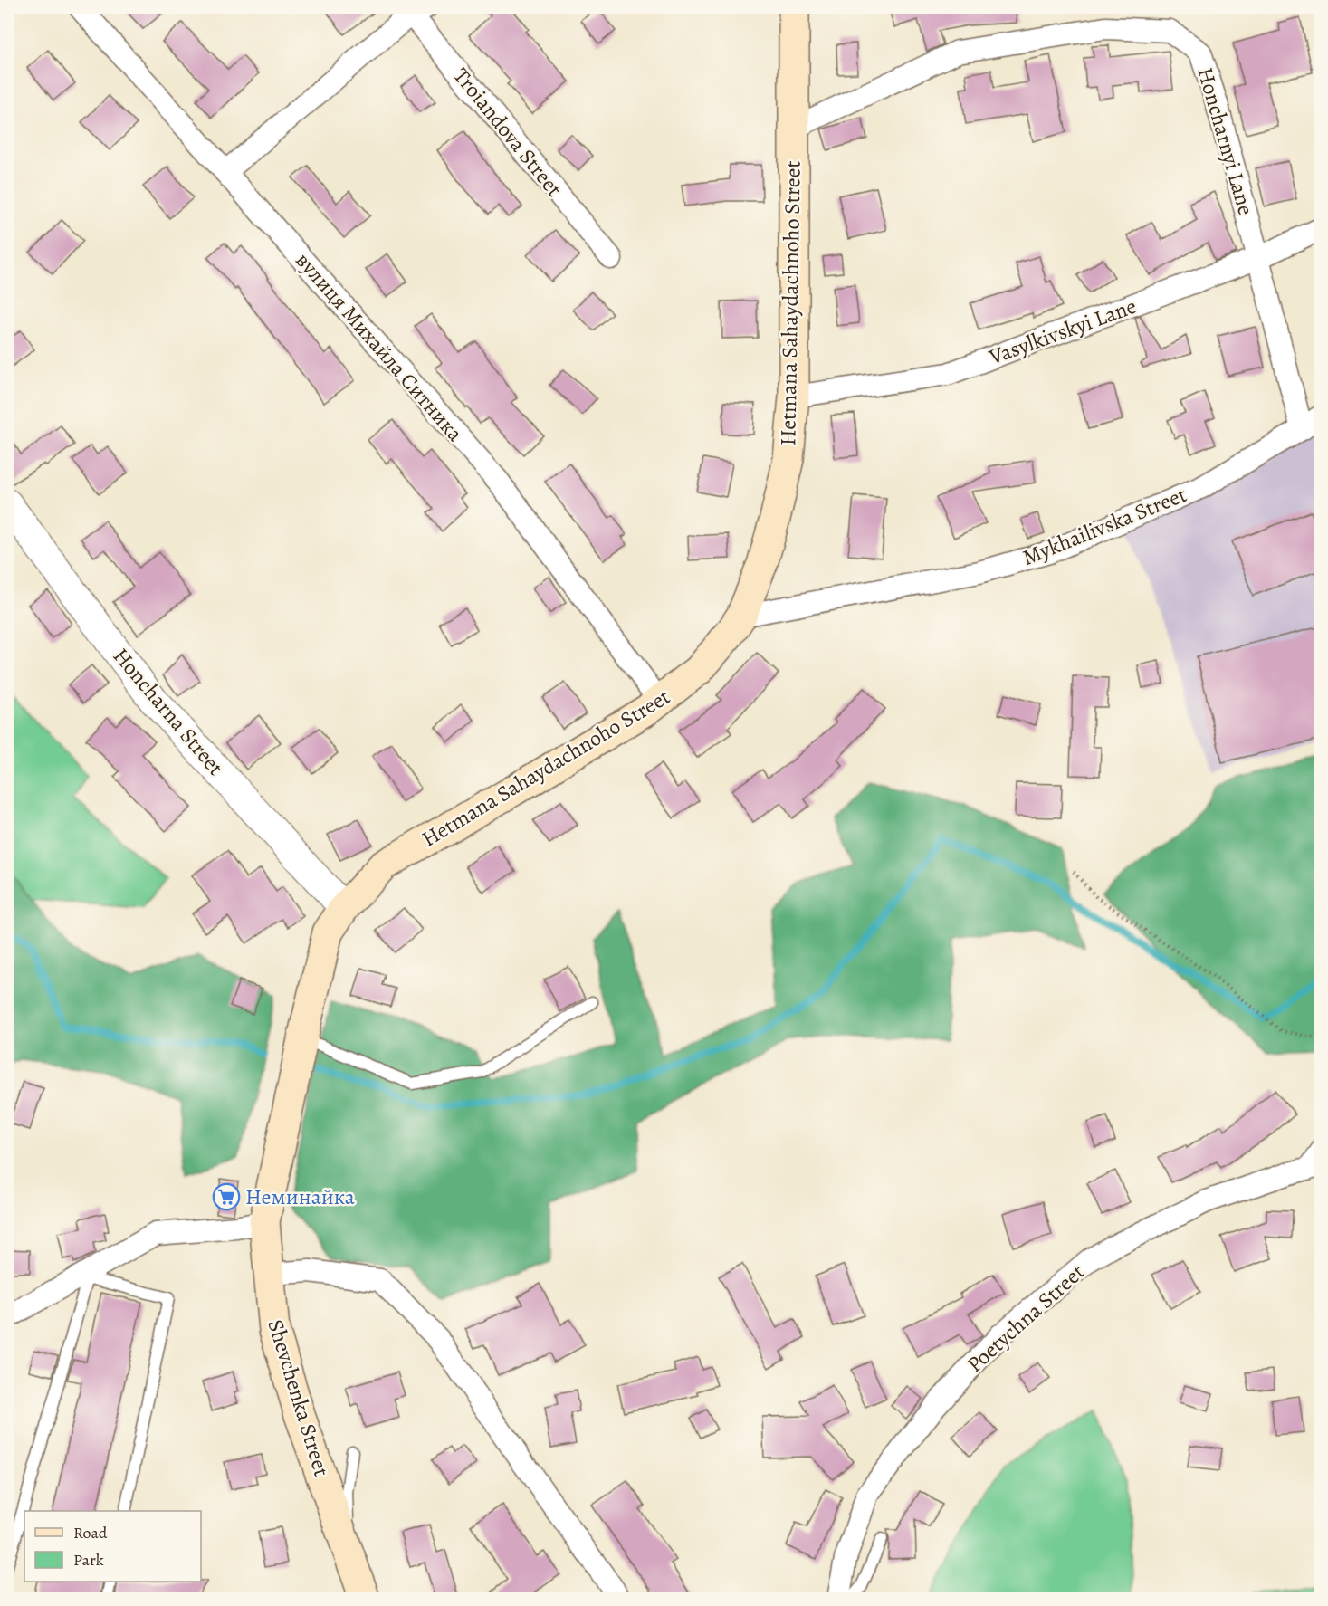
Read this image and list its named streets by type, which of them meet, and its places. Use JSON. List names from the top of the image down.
{
  "streets": {
    "main road": ["Hetmana Sahaydachnoho Street", "Shevchenka Street"],
    "street": [
      "Troiandova Street",
      "Honcharnyi Lane",
      "Vasylkivskyi Lane",
      "вулиця Михайла Ситника",
      "Mykhailivska Street",
      "Honcharna Street",
      "Poetychna Street"
    ]
  },
  "crossings": [
    ["Honcharnyi Lane", "Hetmana Sahaydachnoho Street"],
    ["Honcharnyi Lane", "Vasylkivskyi Lane"],
    ["Honcharnyi Lane", "Mykhailivska Street"],
    ["Hetmana Sahaydachnoho Street", "Vasylkivskyi Lane"],
    ["Hetmana Sahaydachnoho Street", "вулиця Михайла Ситника"],
    ["Hetmana Sahaydachnoho Street", "Mykhailivska Street"],
    ["Hetmana Sahaydachnoho Street", "Honcharna Street"],
    ["Hetmana Sahaydachnoho Street", "Shevchenka Street"],
    ["Honcharna Street", "Shevchenka Street"]
  ],
  "places": {
    "supermarket": ["Неминайка"]
  },
  "legend": ["Road", "Park"]
}
